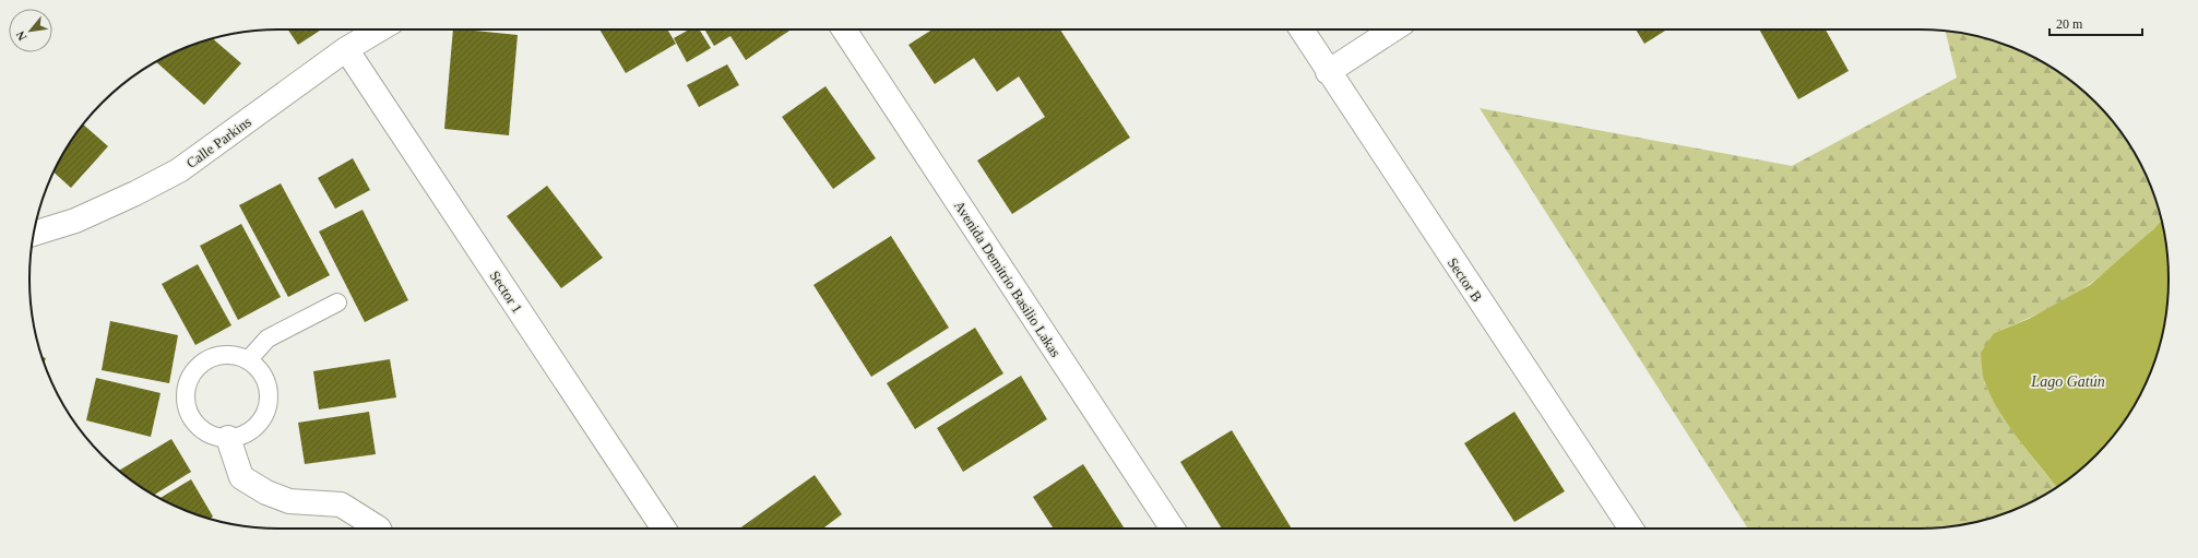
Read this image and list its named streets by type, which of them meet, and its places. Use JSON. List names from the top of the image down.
{
  "streets": {
    "street": [
      "Calle Parkins",
      "Avenida Demitrio Basilio Lakas",
      "Sector B",
      "Sector 1"
    ]
  },
  "crossings": [
    ["Calle Parkins", "Sector 1"]
  ],
  "water": ["Lago Gatún"],
  "scale_bar": "20 m",
  "north": "bottom left"
}
